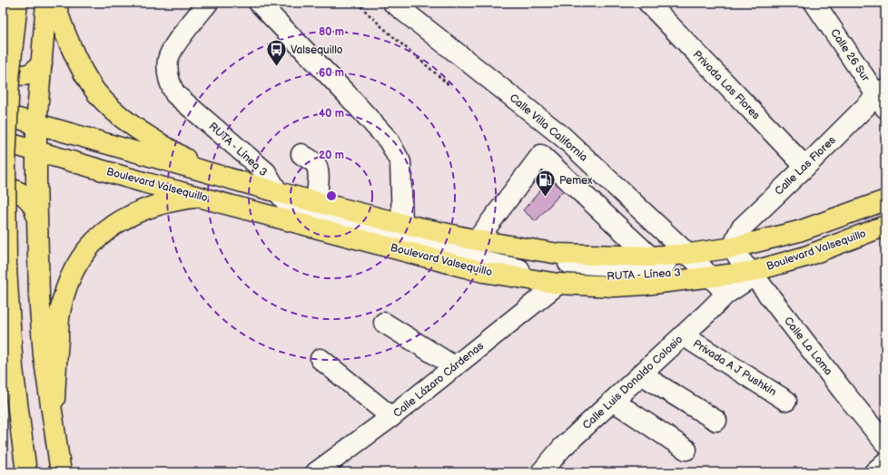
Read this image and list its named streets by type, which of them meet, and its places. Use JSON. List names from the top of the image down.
{
  "streets": {
    "main road": ["Boulevard Valsequillo"],
    "street": [
      "Calle 26 Sur",
      "Privada Las Flores",
      "Calle Villa California",
      "RUTA - Línea 3",
      "Calle Las Flores",
      "Calle La Loma",
      "Privada A J Pushkin",
      "Calle Lázaro Cárdenas",
      "Calle Luis Donaldo Colosio"
    ]
  },
  "crossings": [
    ["Calle 26 Sur", "Calle Las Flores"],
    ["Privada Las Flores", "Calle Las Flores"],
    ["Calle Villa California", "RUTA - Línea 3"],
    ["Calle Villa California", "Boulevard Valsequillo"],
    ["RUTA - Línea 3", "Boulevard Valsequillo"],
    ["Calle Las Flores", "Boulevard Valsequillo"],
    ["Calle Las Flores", "Calle La Loma"],
    ["Calle Las Flores", "Calle Luis Donaldo Colosio"],
    ["Boulevard Valsequillo", "Calle La Loma"],
    ["Boulevard Valsequillo", "Calle Lázaro Cárdenas"],
    ["Boulevard Valsequillo", "Calle Luis Donaldo Colosio"],
    ["Calle La Loma", "Calle Luis Donaldo Colosio"],
    ["Privada A J Pushkin", "Calle Luis Donaldo Colosio"]
  ],
  "places": {
    "bus stop": ["Valsequillo"],
    "fuel station": ["Pemex"]
  },
  "rings": [
    "80 m",
    "60 m",
    "40 m",
    "20 m"
  ]
}
